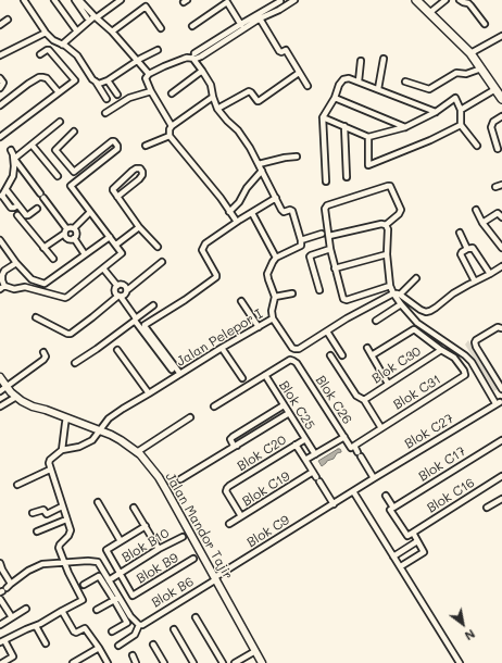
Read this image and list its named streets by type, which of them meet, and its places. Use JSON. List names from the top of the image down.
{
  "streets": {
    "street": [
      "Jalan Pelepor I",
      "Blok C30",
      "Blok C31",
      "Blok C26",
      "Blok C25",
      "Blok C27",
      "Blok C20",
      "Blok C17",
      "Blok C19",
      "Blok C16",
      "Jalan Mandor Tajir",
      "Blok C9",
      "Blok B10",
      "Blok B9",
      "Blok B6"
    ]
  },
  "crossings": [
    ["Jalan Pelepor I", "Jalan Mandor Tajir"],
    ["Blok C30", "Blok C31"],
    ["Blok C31", "Blok C26"],
    ["Blok C26", "Blok C25"],
    ["Blok C25", "Blok C20"],
    ["Blok C27", "Blok C9"],
    ["Blok C20", "Blok C19"],
    ["Jalan Mandor Tajir", "Blok C9"],
    ["Jalan Mandor Tajir", "Blok B6"],
    ["Blok C9", "Blok B6"],
    ["Blok B10", "Blok B9"]
  ],
  "north": "bottom right"
}
